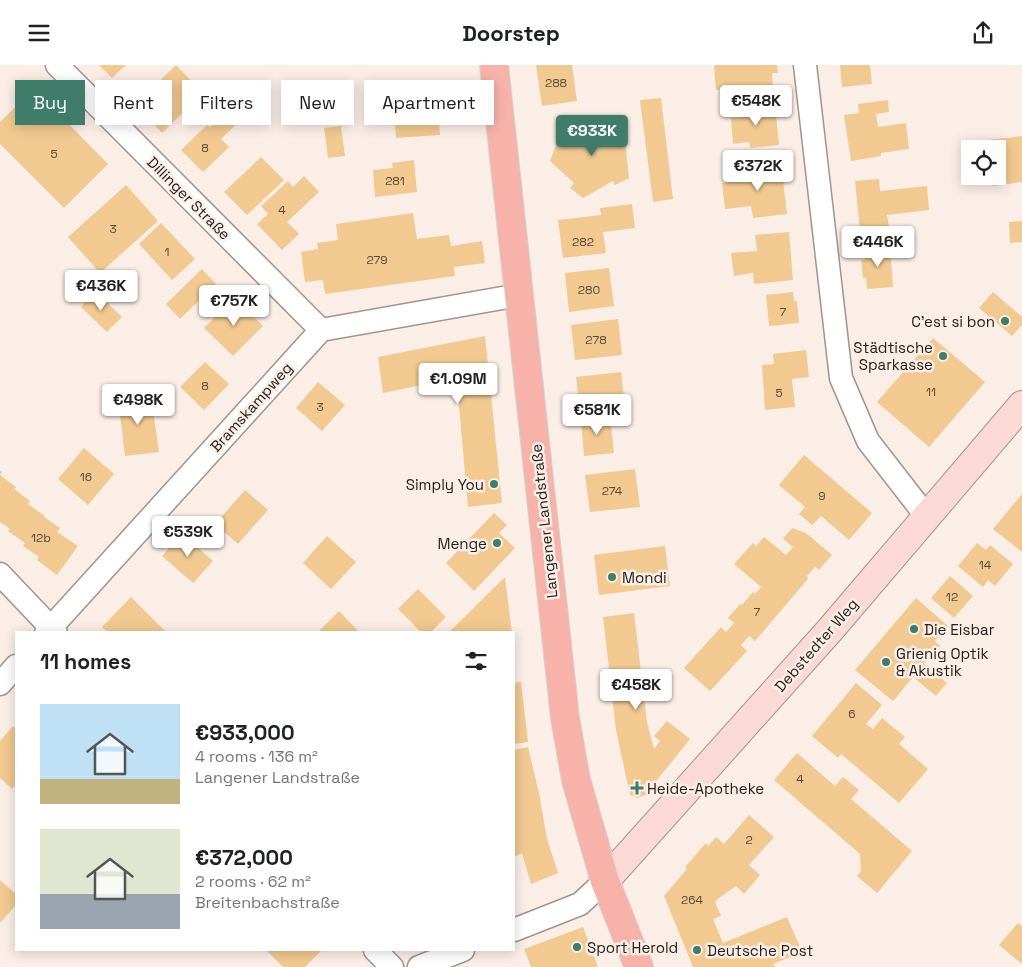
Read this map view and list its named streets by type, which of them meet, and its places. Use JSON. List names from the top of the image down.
{
  "streets": {
    "main road": ["Langener Landstraße"],
    "street": ["Dillinger Straße", "Bramskampweg", "Debstedter Weg"]
  },
  "crossings": [
    ["Dillinger Straße", "Bramskampweg"],
    ["Langener Landstraße", "Debstedter Weg"]
  ],
  "places": {
    "other": [
      "C'est si bon",
      "Städtische Sparkasse",
      "Simply You",
      "Menge",
      "Mondi",
      "Die Eisbar",
      "Grienig Optik & Akustik",
      "Sport Herold",
      "Deutsche Post"
    ],
    "health": ["Heide-Apotheke"]
  },
  "house_numbers": [
    "288",
    "8",
    "5",
    "281",
    "4",
    "3",
    "282",
    "1",
    "279",
    "280",
    "7",
    "278",
    "8",
    "11",
    "5",
    "3",
    "16",
    "274",
    "9",
    "12b",
    "14",
    "12",
    "7",
    "6",
    "4",
    "2",
    "264"
  ],
  "page": {
    "header": "Doorstep",
    "chip": [
      "Buy",
      "Rent",
      "Filters",
      "New",
      "Apartment"
    ],
    "price": [
      "€548K",
      "€933K",
      "€372K",
      "€446K",
      "€436K",
      "€757K",
      "€1.09M",
      "€498K",
      "€581K",
      "€539K",
      "€458K"
    ],
    "heading": "11 homes",
    "list": [
      {
        "name": "€933,000",
        "note": "4 rooms · 136 m² · Langener Landstraße"
      },
      {
        "name": "€372,000",
        "note": "2 rooms · 62 m² · Breitenbachstraße"
      }
    ]
  }
}
